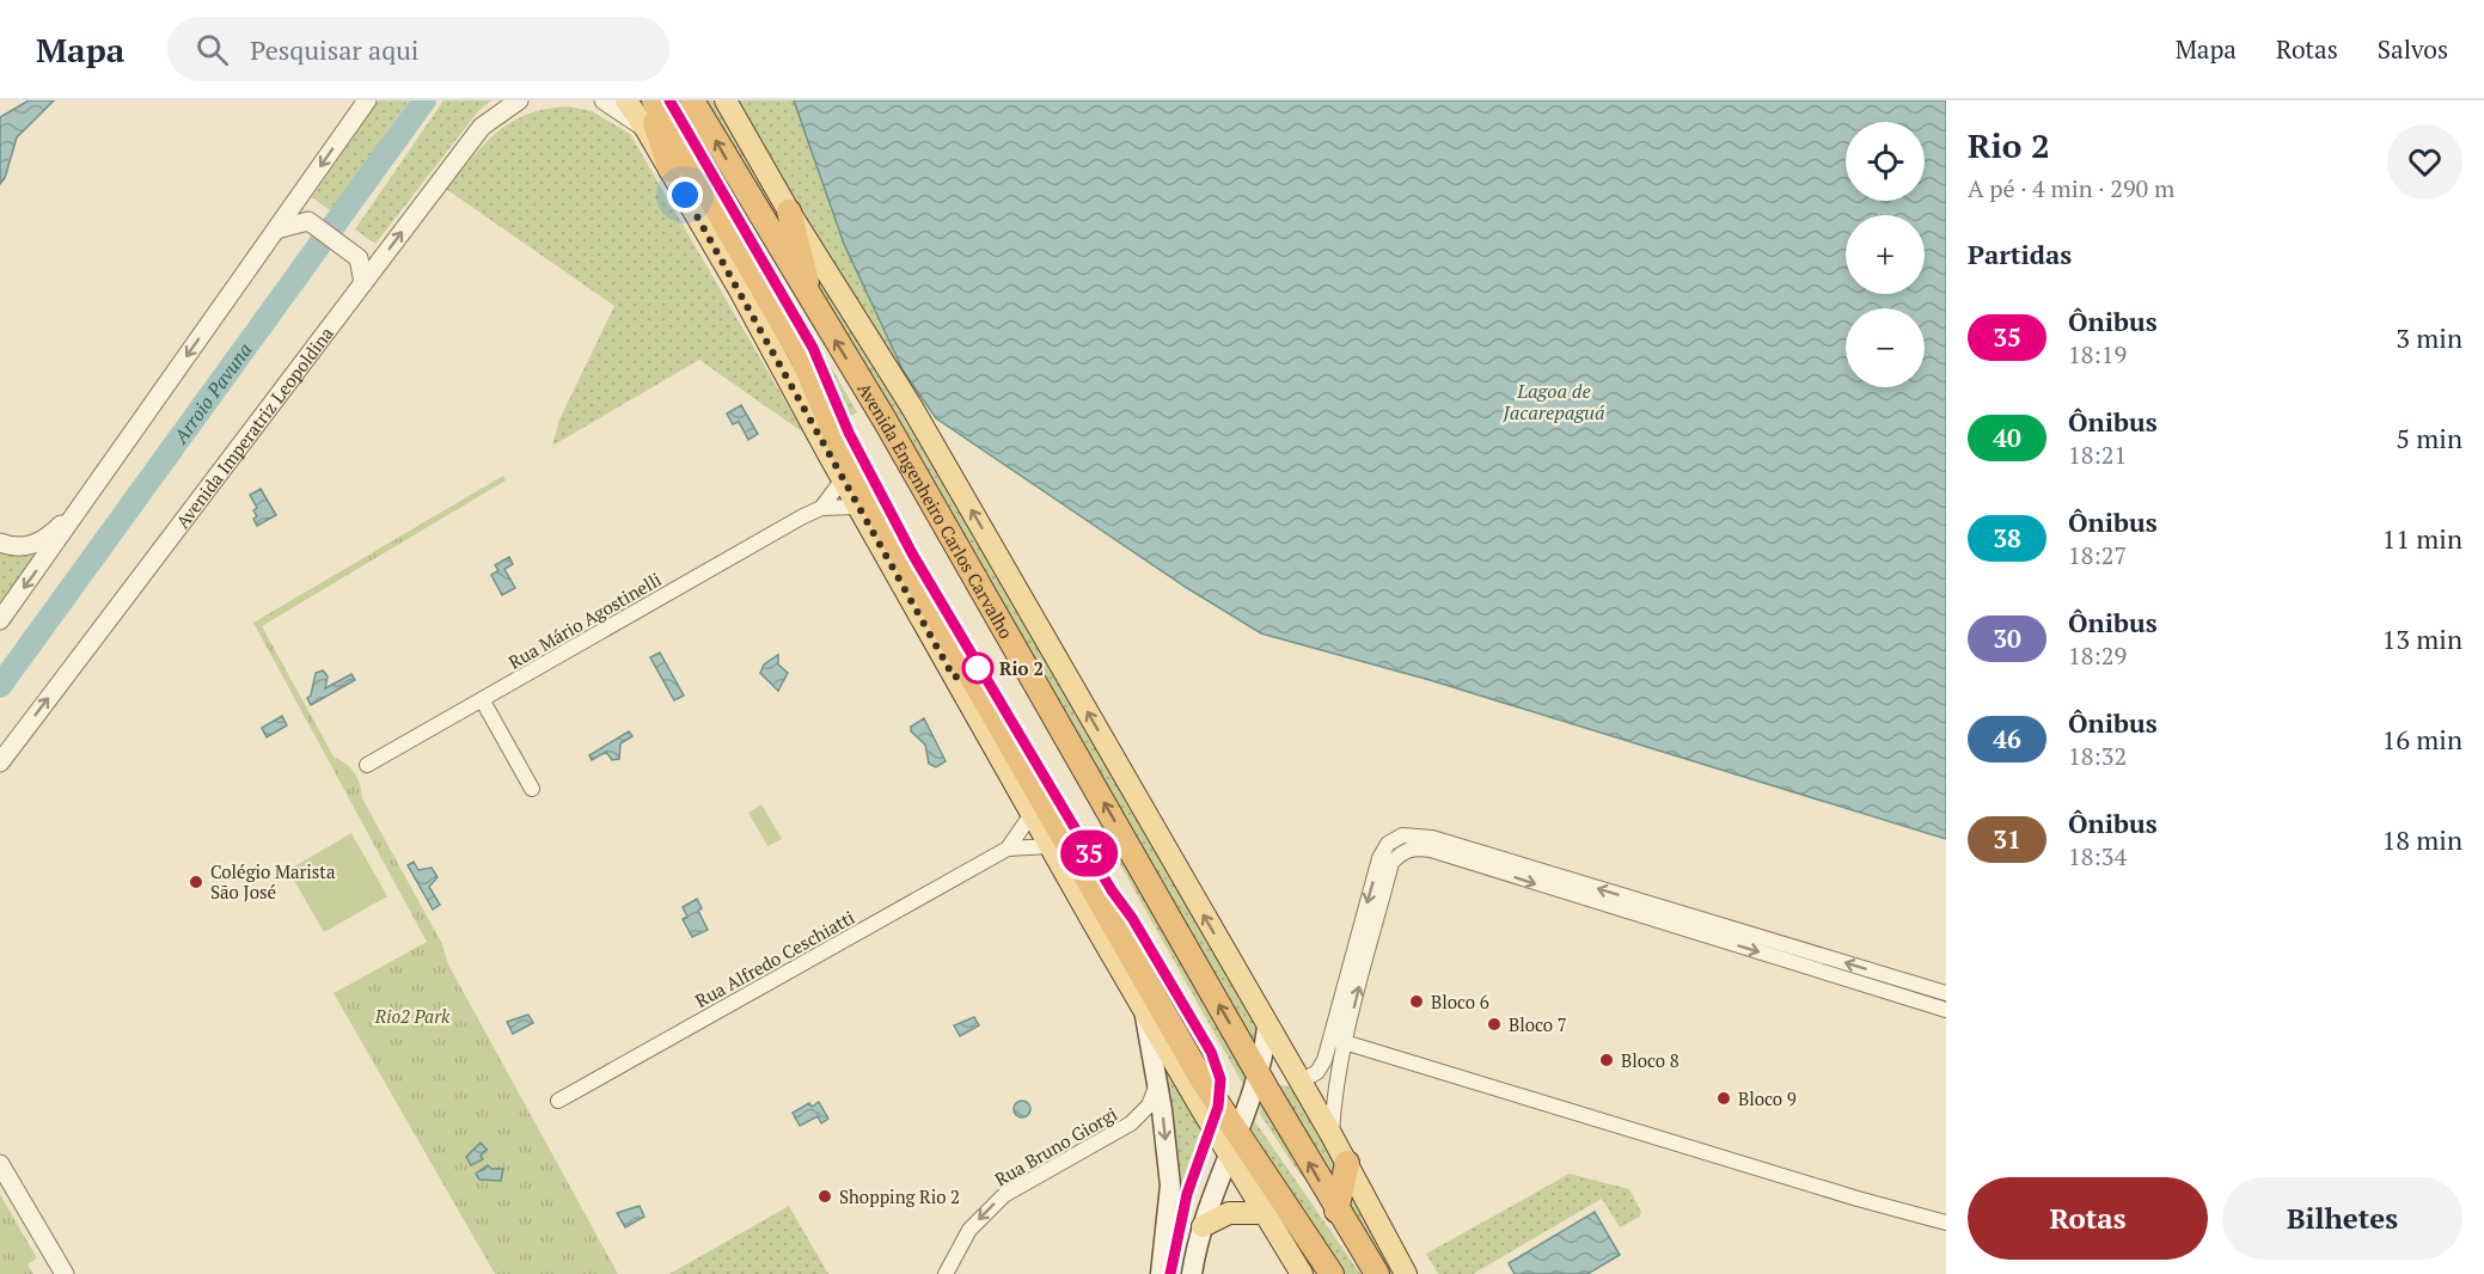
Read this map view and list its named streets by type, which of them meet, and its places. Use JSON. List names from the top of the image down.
{
  "streets": {
    "highway": ["Avenida Engenheiro Carlos Carvalho"],
    "street": [
      "Avenida Imperatriz Leopoldina",
      "Rua Mário Agostinelli",
      "Rua Alfredo Ceschiatti",
      "Rua Bruno Giorgi"
    ]
  },
  "one_way": ["Rua Bruno Giorgi"],
  "water": ["Lagoa de Jacarepaguá", "Arroio Pavuna"],
  "parks": ["Rio2 Park"],
  "places": [
    "Rio 2",
    "Colégio Marista São José",
    "Bloco 6",
    "Bloco 7",
    "Bloco 8",
    "Bloco 9",
    "Shopping Rio 2"
  ],
  "lines": ["bus line 35"],
  "page": {
    "header": "Mapa",
    "search": "Pesquisar aqui",
    "nav": ["Mapa", "Rotas", "Salvos"],
    "on_map": "35",
    "heading": [
      ["Rio 2", "A pé · 4 min · 290 m"],
      "Partidas"
    ],
    "map_buttons": ["+", "−"],
    "list": [
      {
        "mark": "35",
        "name": "Ônibus",
        "note": "18:19",
        "value": "3 min"
      },
      {
        "mark": "40",
        "name": "Ônibus",
        "note": "18:21",
        "value": "5 min"
      },
      {
        "mark": "38",
        "name": "Ônibus",
        "note": "18:27",
        "value": "11 min"
      },
      {
        "mark": "30",
        "name": "Ônibus",
        "note": "18:29",
        "value": "13 min"
      },
      {
        "mark": "46",
        "name": "Ônibus",
        "note": "18:32",
        "value": "16 min"
      },
      {
        "mark": "31",
        "name": "Ônibus",
        "note": "18:34",
        "value": "18 min"
      }
    ],
    "buttons": ["Rotas", "Bilhetes"]
  }
}
